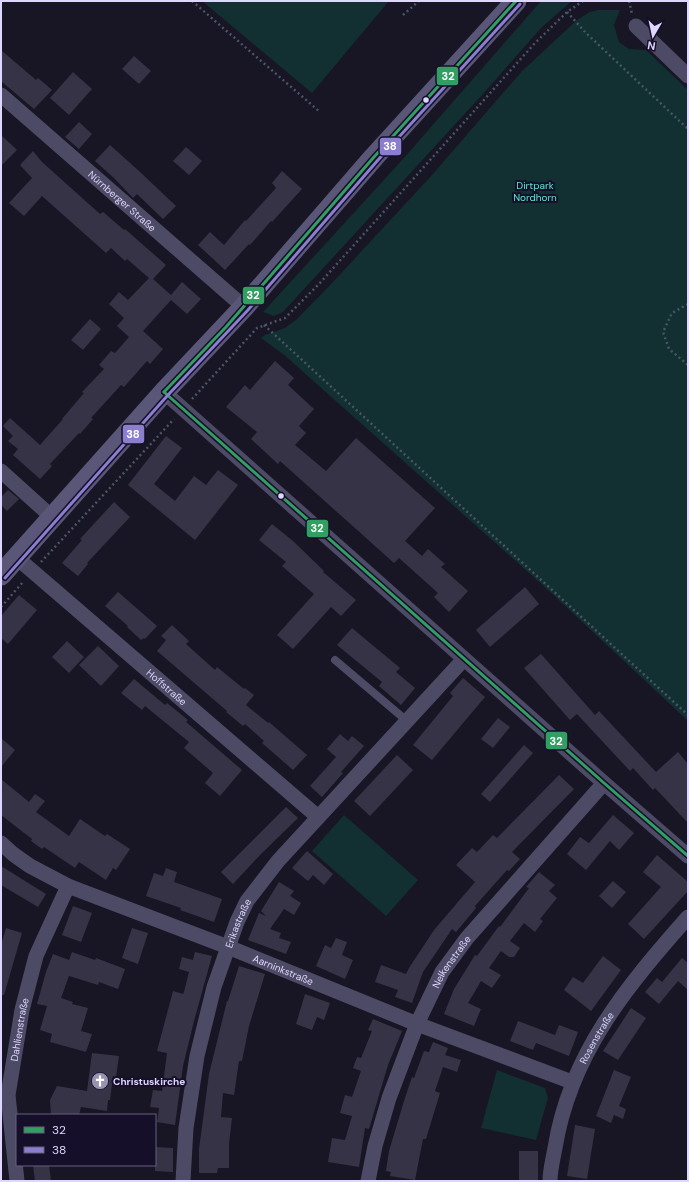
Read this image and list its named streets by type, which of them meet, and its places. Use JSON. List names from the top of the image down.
{
  "streets": {
    "street": [
      "Nürnberger Straße",
      "Hoffstraße",
      "Erikastraße",
      "Nelkenstraße",
      "Aarninkstraße",
      "Dahlienstraße",
      "Rosenstraße"
    ]
  },
  "crossings": [
    ["Hoffstraße", "Erikastraße"],
    ["Erikastraße", "Aarninkstraße"],
    ["Nelkenstraße", "Aarninkstraße"],
    ["Aarninkstraße", "Dahlienstraße"],
    ["Aarninkstraße", "Rosenstraße"]
  ],
  "parks": ["Dirtpark Nordhorn"],
  "places": {
    "church": ["Christuskirche"]
  },
  "lines": ["transit line 32", "transit line 38"],
  "legend": ["32", "38"],
  "north": "bottom"
}
